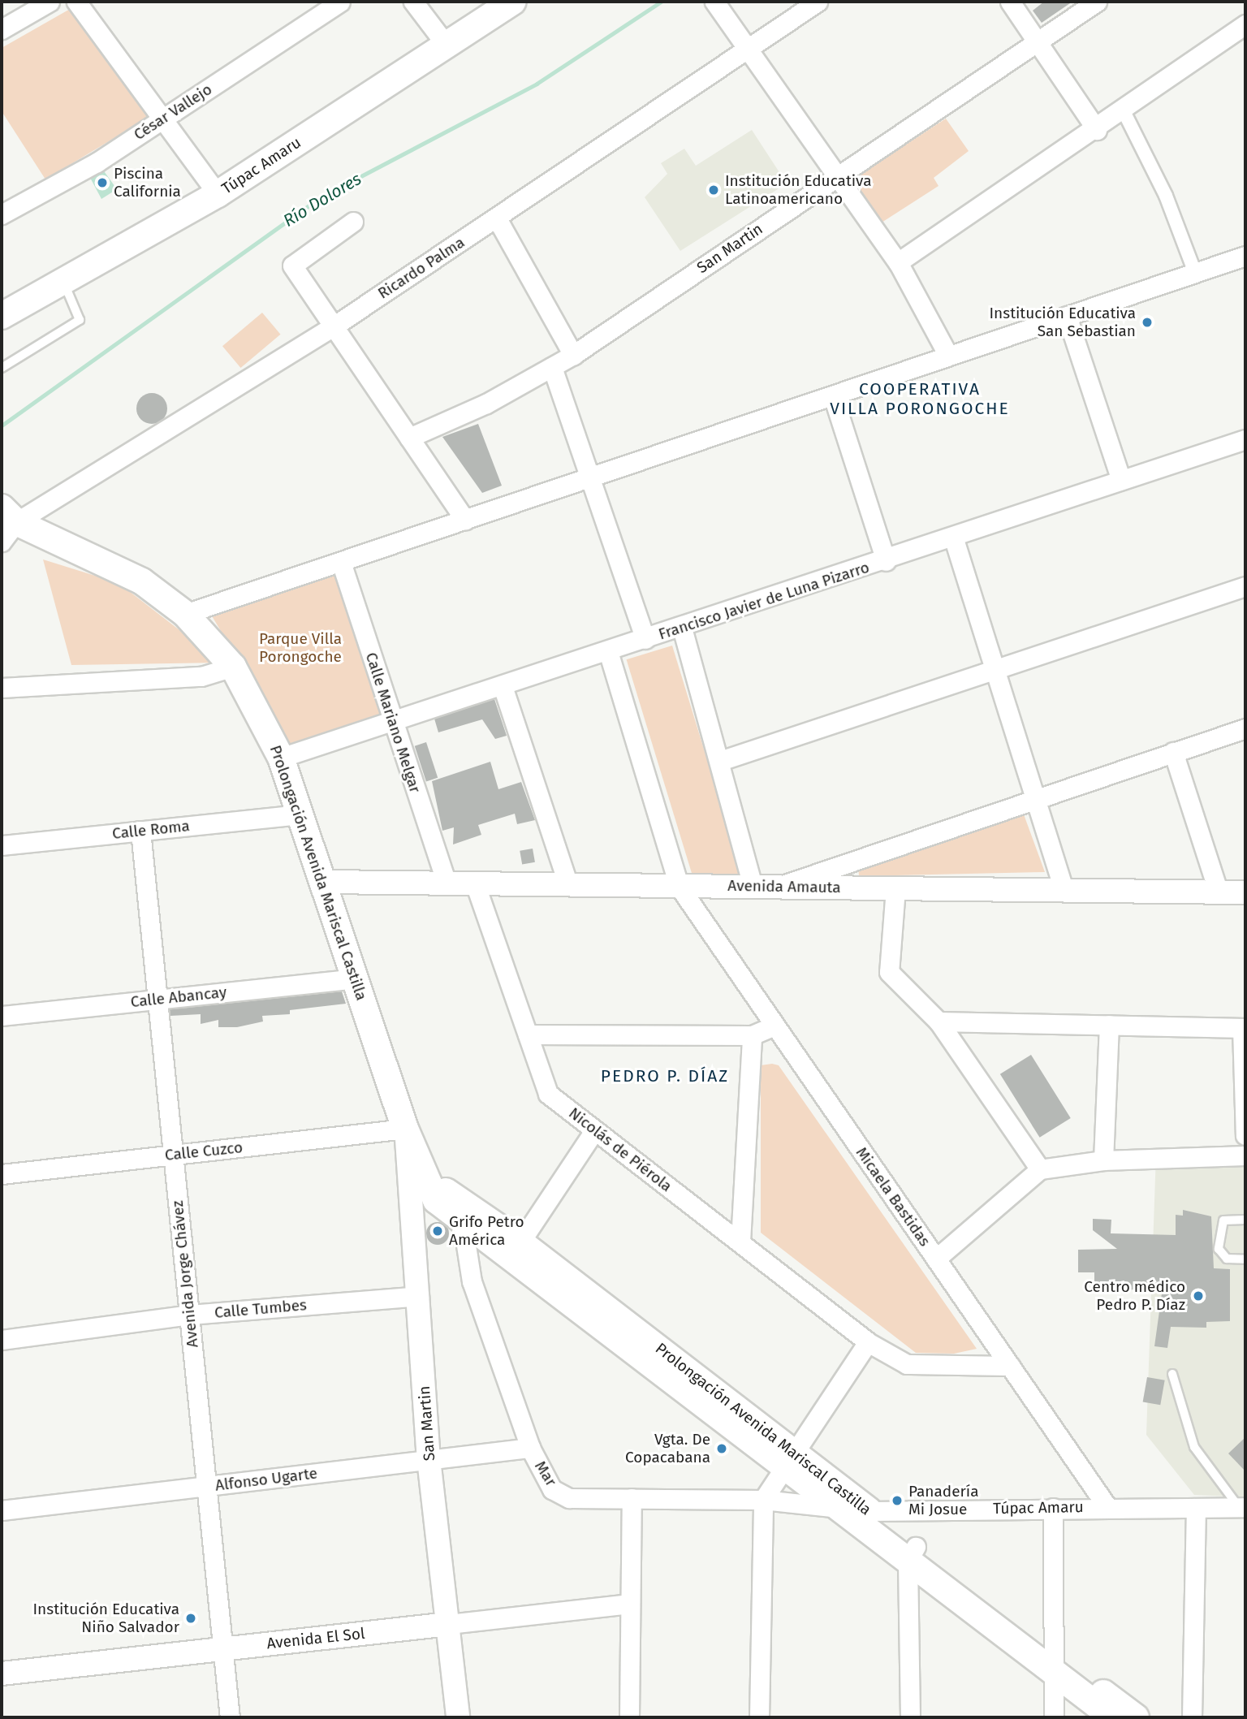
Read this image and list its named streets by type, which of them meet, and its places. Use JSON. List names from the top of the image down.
{
  "streets": {
    "main road": ["Túpac Amaru", "Prolongación Avenida Mariscal Castilla"],
    "street": [
      "César Vallejo",
      "San Martin",
      "Ricardo Palma",
      "Francisco Javier de Luna Pizarro",
      "Calle Mariano Melgar",
      "Calle Roma",
      "Avenida Amauta",
      "Calle Abancay",
      "Nicolás de Piérola",
      "Calle Cuzco",
      "Micaela Bastidas",
      "Avenida Jorge Chávez",
      "Calle Tumbes",
      "Mar",
      "Alfonso Ugarte",
      "Avenida El Sol"
    ]
  },
  "crossings": [
    ["Túpac Amaru", "Prolongación Avenida Mariscal Castilla"],
    ["Túpac Amaru", "Micaela Bastidas"],
    ["Túpac Amaru", "Mar"],
    ["San Martin", "Prolongación Avenida Mariscal Castilla"],
    ["San Martin", "Calle Cuzco"],
    ["San Martin", "Calle Tumbes"],
    ["San Martin", "Alfonso Ugarte"],
    ["San Martin", "Avenida El Sol"],
    ["Ricardo Palma", "Prolongación Avenida Mariscal Castilla"],
    ["Francisco Javier de Luna Pizarro", "Calle Mariano Melgar"],
    ["Francisco Javier de Luna Pizarro", "Prolongación Avenida Mariscal Castilla"],
    ["Francisco Javier de Luna Pizarro", "Micaela Bastidas"],
    ["Calle Mariano Melgar", "Avenida Amauta"],
    ["Calle Roma", "Prolongación Avenida Mariscal Castilla"],
    ["Calle Roma", "Avenida Jorge Chávez"],
    ["Prolongación Avenida Mariscal Castilla", "Avenida Amauta"],
    ["Prolongación Avenida Mariscal Castilla", "Calle Abancay"],
    ["Prolongación Avenida Mariscal Castilla", "Calle Cuzco"],
    ["Prolongación Avenida Mariscal Castilla", "Mar"],
    ["Avenida Amauta", "Nicolás de Piérola"],
    ["Avenida Amauta", "Micaela Bastidas"],
    ["Calle Abancay", "Avenida Jorge Chávez"],
    ["Nicolás de Piérola", "Micaela Bastidas"],
    ["Calle Cuzco", "Avenida Jorge Chávez"],
    ["Avenida Jorge Chávez", "Calle Tumbes"],
    ["Avenida Jorge Chávez", "Alfonso Ugarte"],
    ["Avenida Jorge Chávez", "Avenida El Sol"],
    ["Mar", "Alfonso Ugarte"]
  ],
  "districts": ["COOPERATIVA VILLA PORONGOCHE", "PEDRO P. DÍAZ"],
  "water": ["Río Dolores"],
  "parks": ["Parque Villa Porongoche"],
  "places": [
    "Piscina California",
    "Institución Educativa Latinoamericano",
    "Institución Educativa San Sebastian",
    "Grifo Petro América",
    "Centro médico Pedro P. Díaz",
    "Vgta. De Copacabana",
    "Panadería Mi Josue",
    "Institución Educativa Niño Salvador"
  ]
}
